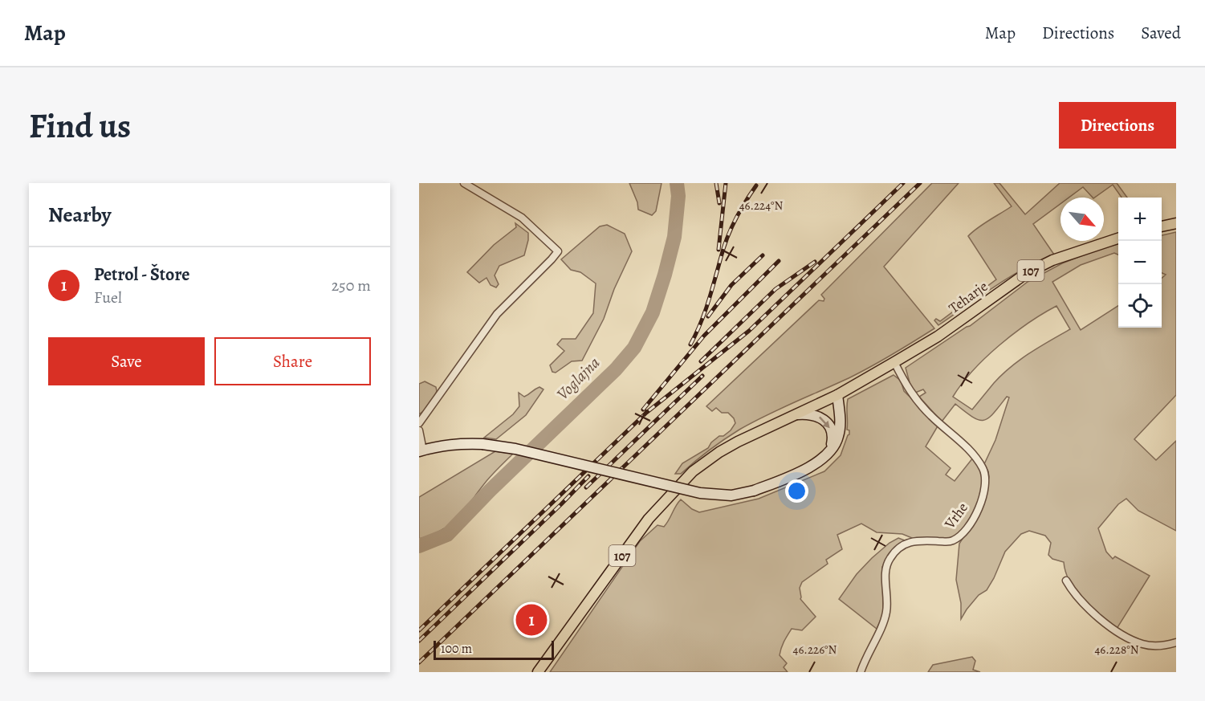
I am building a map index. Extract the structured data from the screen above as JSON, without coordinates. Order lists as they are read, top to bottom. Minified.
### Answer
{"streets":{"main road":["107","Teharje"],"street":["Vrhe"]},"crossings":[["107","Teharje"],["Teharje","Vrhe"]],"water":["Voglajna"],"scale_bar":"100 m","north":"bottom right","page":{"header":"Map","nav":["Map","Directions","Saved"],"buttons":["Directions",["Save","Share"]],"title":"Find us","heading":"Nearby","map_buttons":["+","−"],"list":[{"mark":"1","name":"Petrol - Štore","note":"Fuel","value":"250 m"}],"pins":"1","scale":"100 m"},"coordinates":["46.224°N","46.226°N","46.228°N"]}
